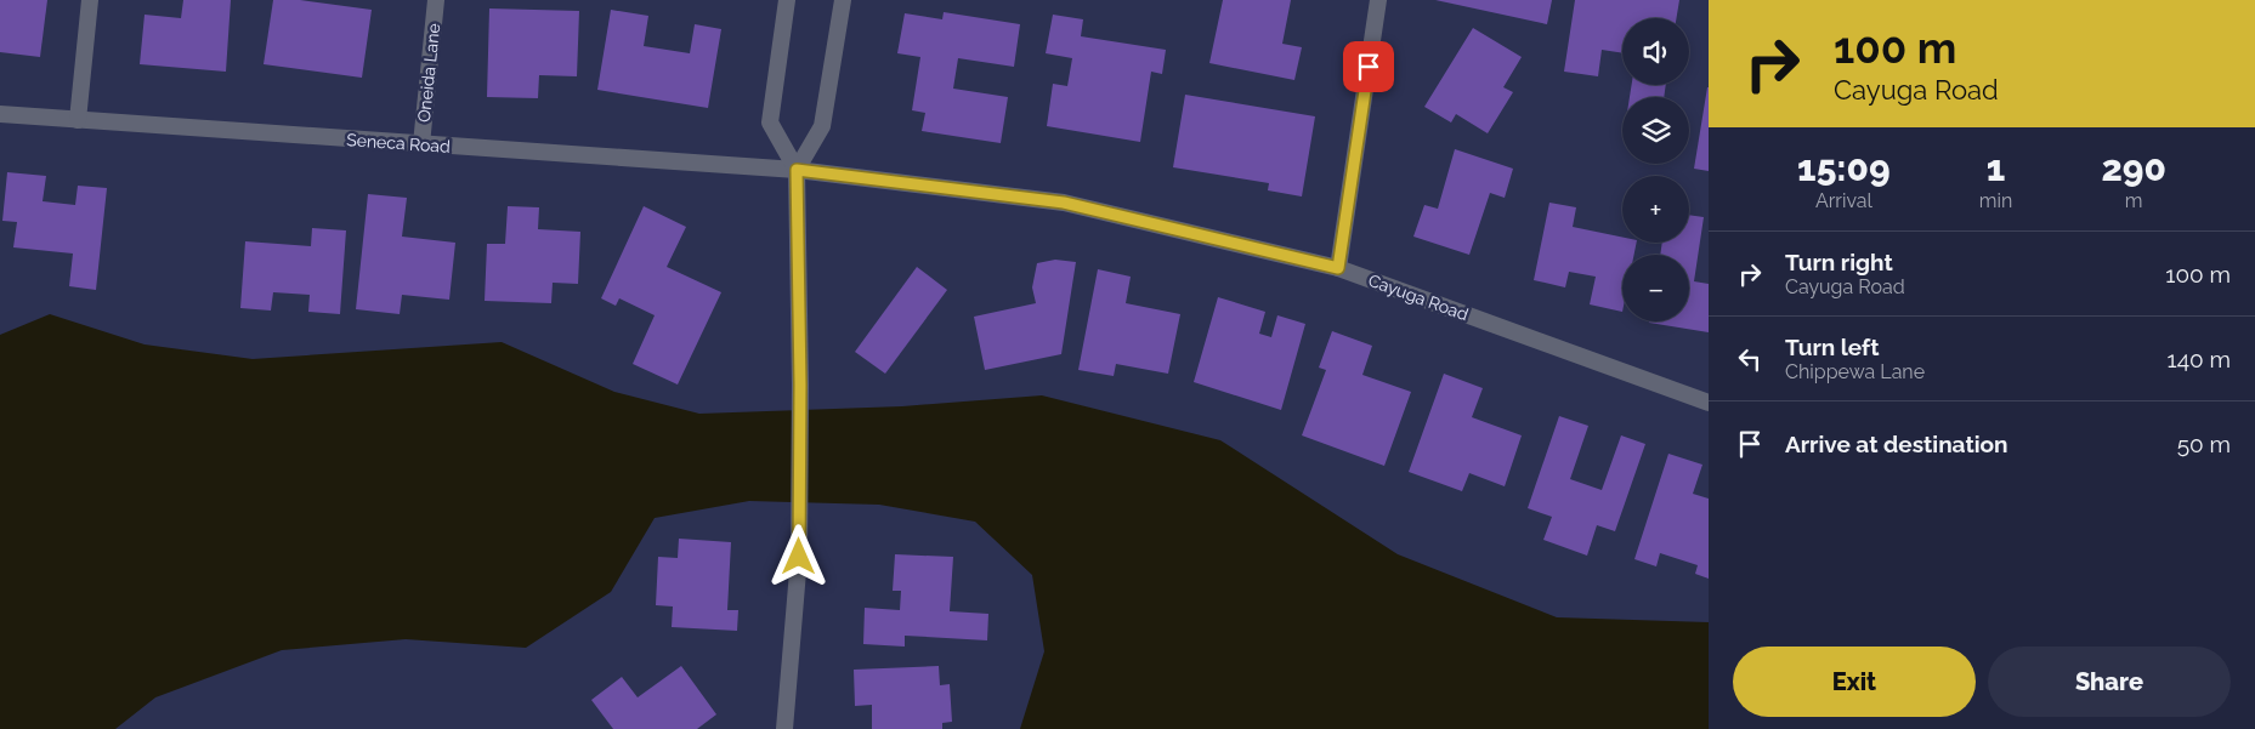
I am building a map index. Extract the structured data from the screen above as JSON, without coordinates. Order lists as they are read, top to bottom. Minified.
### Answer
{"streets":{"street":["Oneida Lane","Seneca Road","Cayuga Road"]},"crossings":[["Oneida Lane","Seneca Road"],["Seneca Road","Cayuga Road"]],"page":{"turn":["100 m","Cayuga Road"],"map_buttons":["+","−"],"eta":["15:09","Arrival","1","min","290","m"],"list":[{"name":"Turn right","note":"Cayuga Road","value":"100 m"},{"name":"Turn left","note":"Chippewa Lane","value":"140 m"},{"name":"Arrive at destination","value":"50 m"}],"buttons":["Exit","Share"]}}
